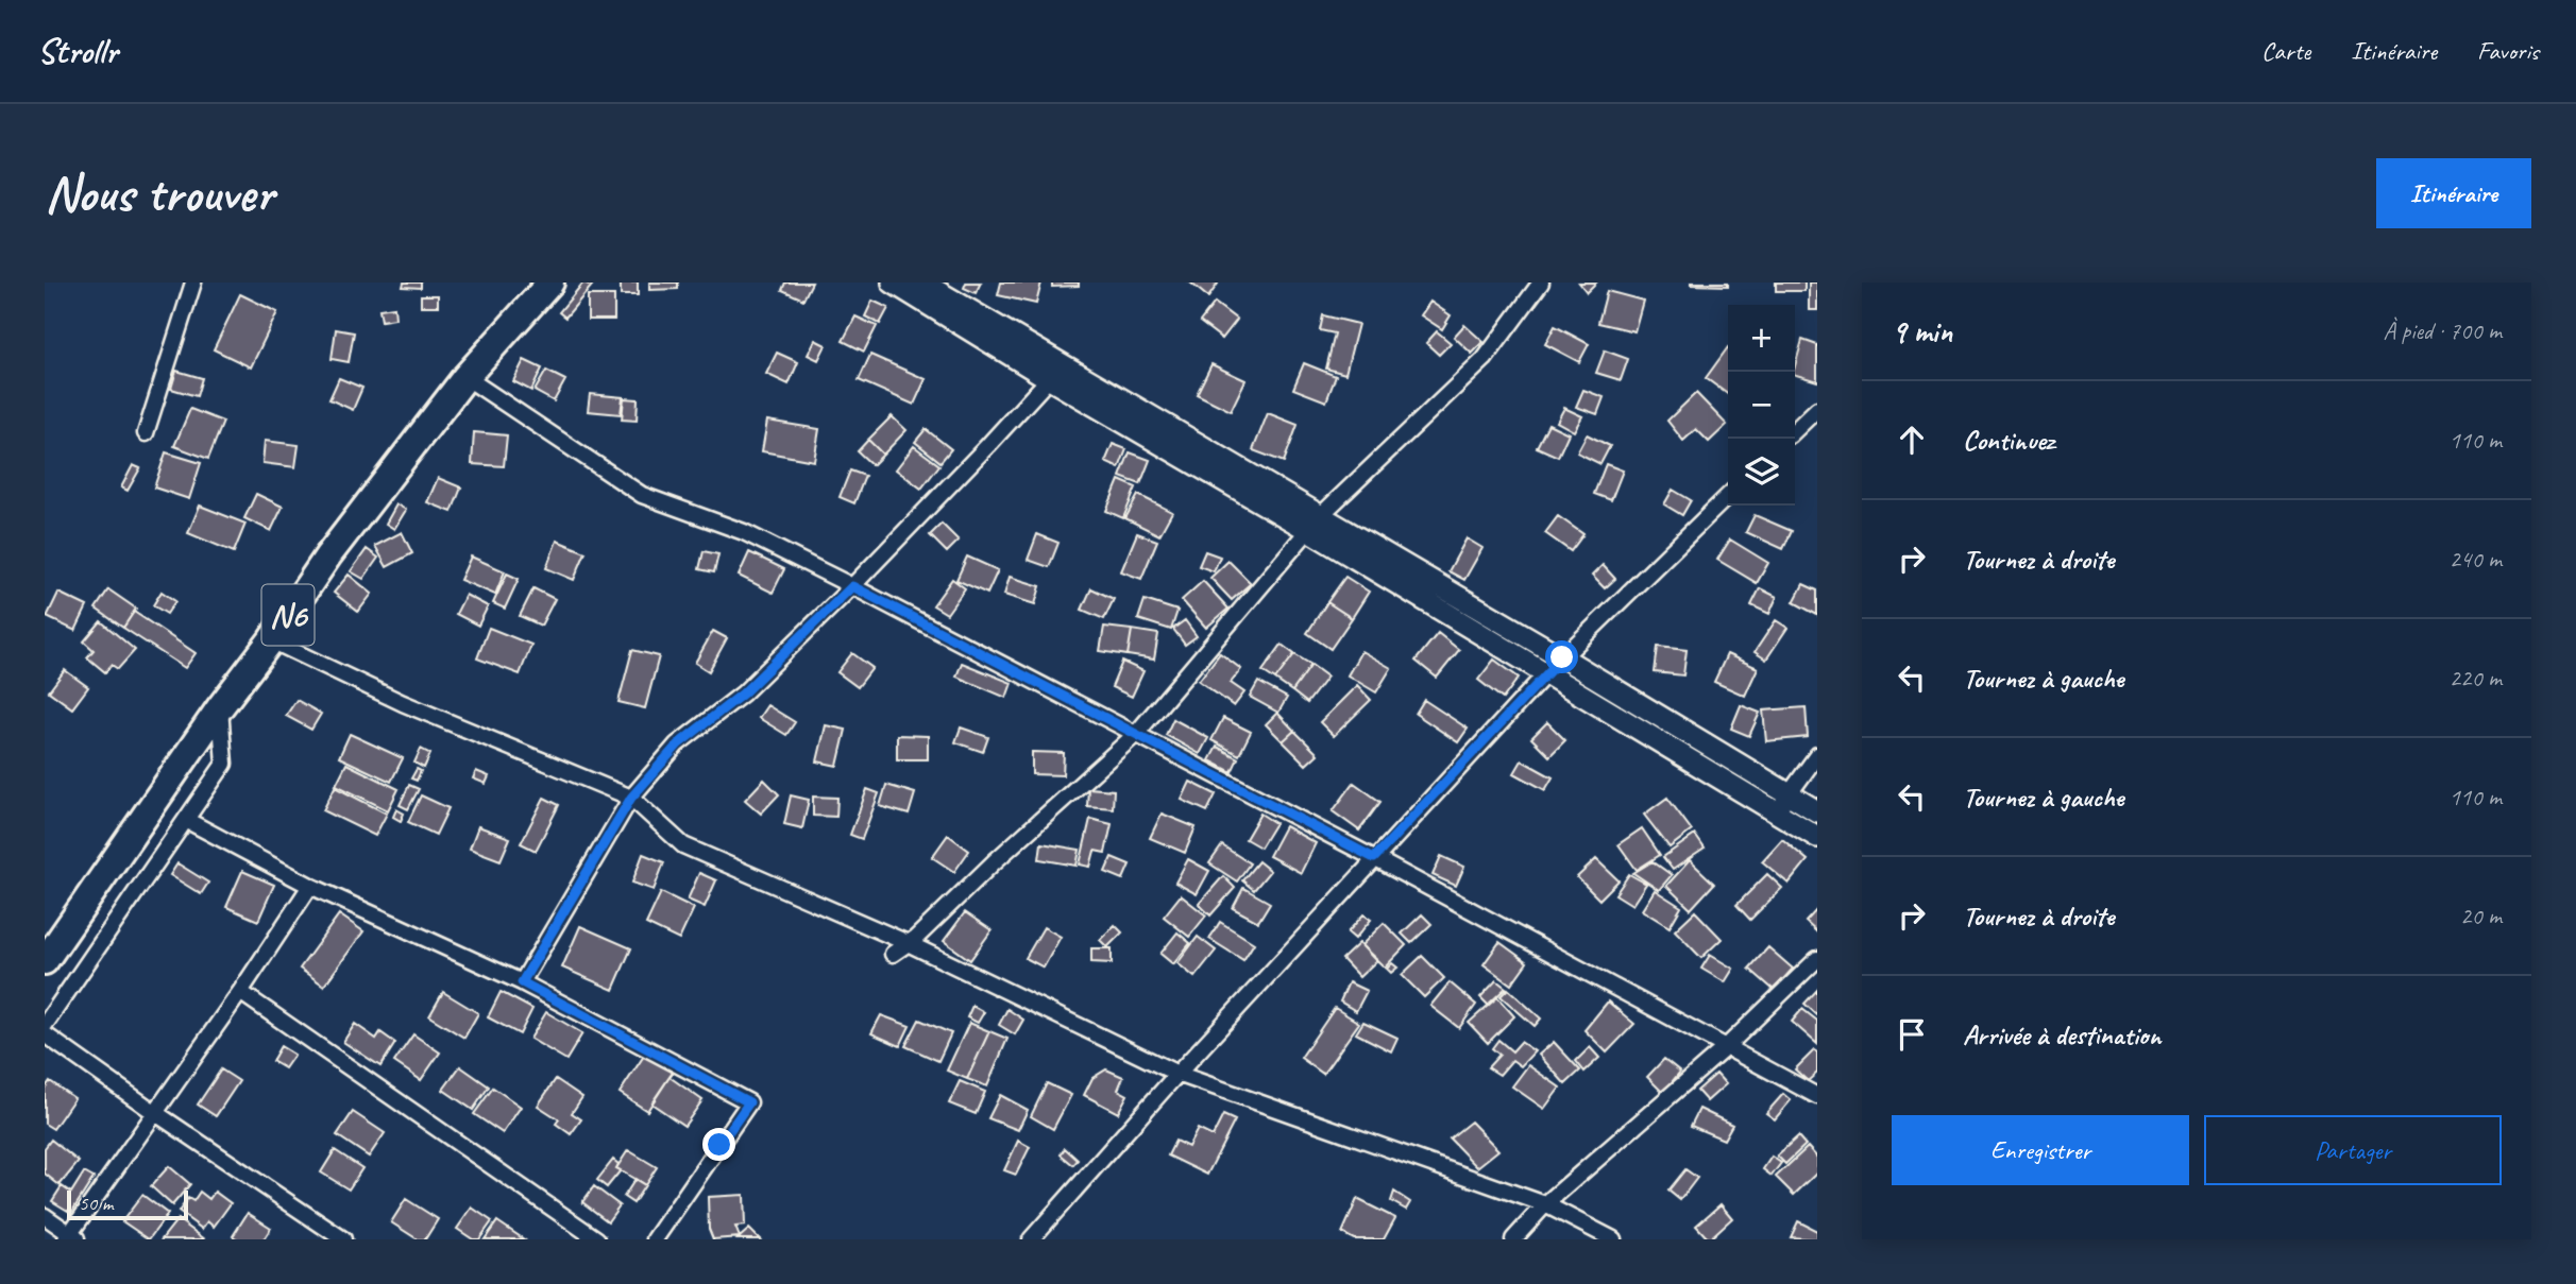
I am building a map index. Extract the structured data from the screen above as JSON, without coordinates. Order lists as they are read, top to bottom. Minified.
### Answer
{"streets":{"highway":["N6"]},"scale_bar":"50 m","page":{"header":"Strollr","nav":["Carte","Itinéraire","Favoris"],"buttons":["Itinéraire",["Enregistrer","Partager"]],"title":"Nous trouver","heading":["9 min","À pied · 700 m"],"map_buttons":["+","−"],"list":[["Continuez","110 m"],["Tournez à droite","240 m"],["Tournez à gauche","220 m"],["Tournez à gauche","110 m"],["Tournez à droite","20 m"],"Arrivée à destination"],"scale":"50 m"}}
